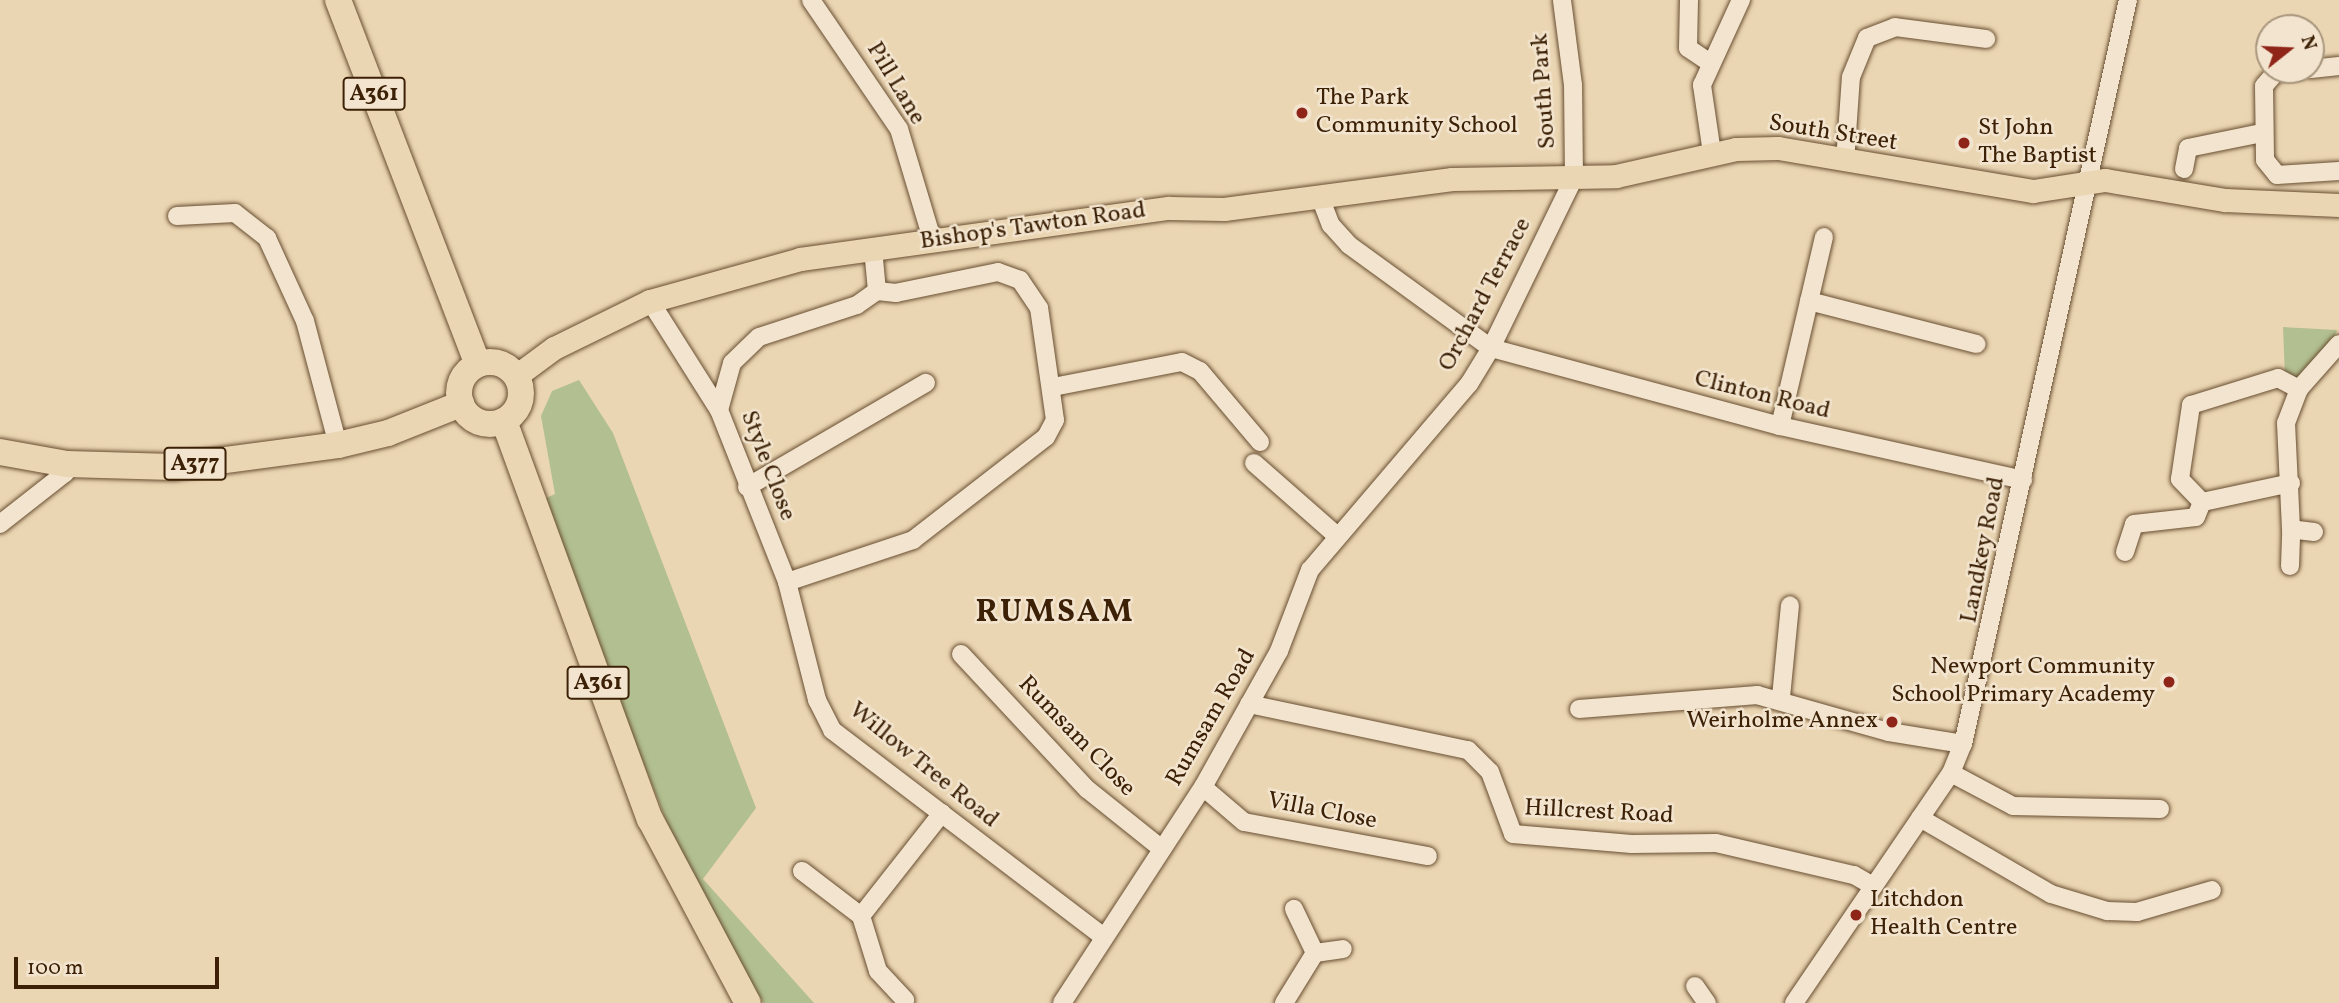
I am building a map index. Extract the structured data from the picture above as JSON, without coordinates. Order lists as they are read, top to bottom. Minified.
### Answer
{"streets":{"highway":["A361","A377"],"main road":["South Street","Bishop's Tawton Road"],"street":["Pill Lane","South Park","Orchard Terrace","Clinton Road","Style Close","Landkey Road","Rumsam Road","Rumsam Close","Willow Tree Road","Villa Close","Hillcrest Road"]},"crossings":[["Pill Lane","Bishop's Tawton Road"],["South Park","South Street"],["South Park","Bishop's Tawton Road"],["South Park","Orchard Terrace"],["A361","Bishop's Tawton Road"],["A361","A377"],["South Street","Bishop's Tawton Road"],["South Street","Orchard Terrace"],["South Street","Landkey Road"],["Bishop's Tawton Road","Orchard Terrace"],["Bishop's Tawton Road","A377"],["Bishop's Tawton Road","Style Close"],["Orchard Terrace","Clinton Road"],["Orchard Terrace","Rumsam Road"],["Clinton Road","Landkey Road"],["Style Close","Willow Tree Road"],["Landkey Road","Hillcrest Road"],["Rumsam Road","Rumsam Close"],["Rumsam Road","Willow Tree Road"],["Rumsam Road","Villa Close"],["Rumsam Road","Hillcrest Road"]],"districts":["RUMSAM"],"places":["The Park Community School","St John The Baptist","Newport Community School Primary Academy","Weirholme Annex","Litchdon Health Centre"],"scale_bar":"100 m","north":"right"}
